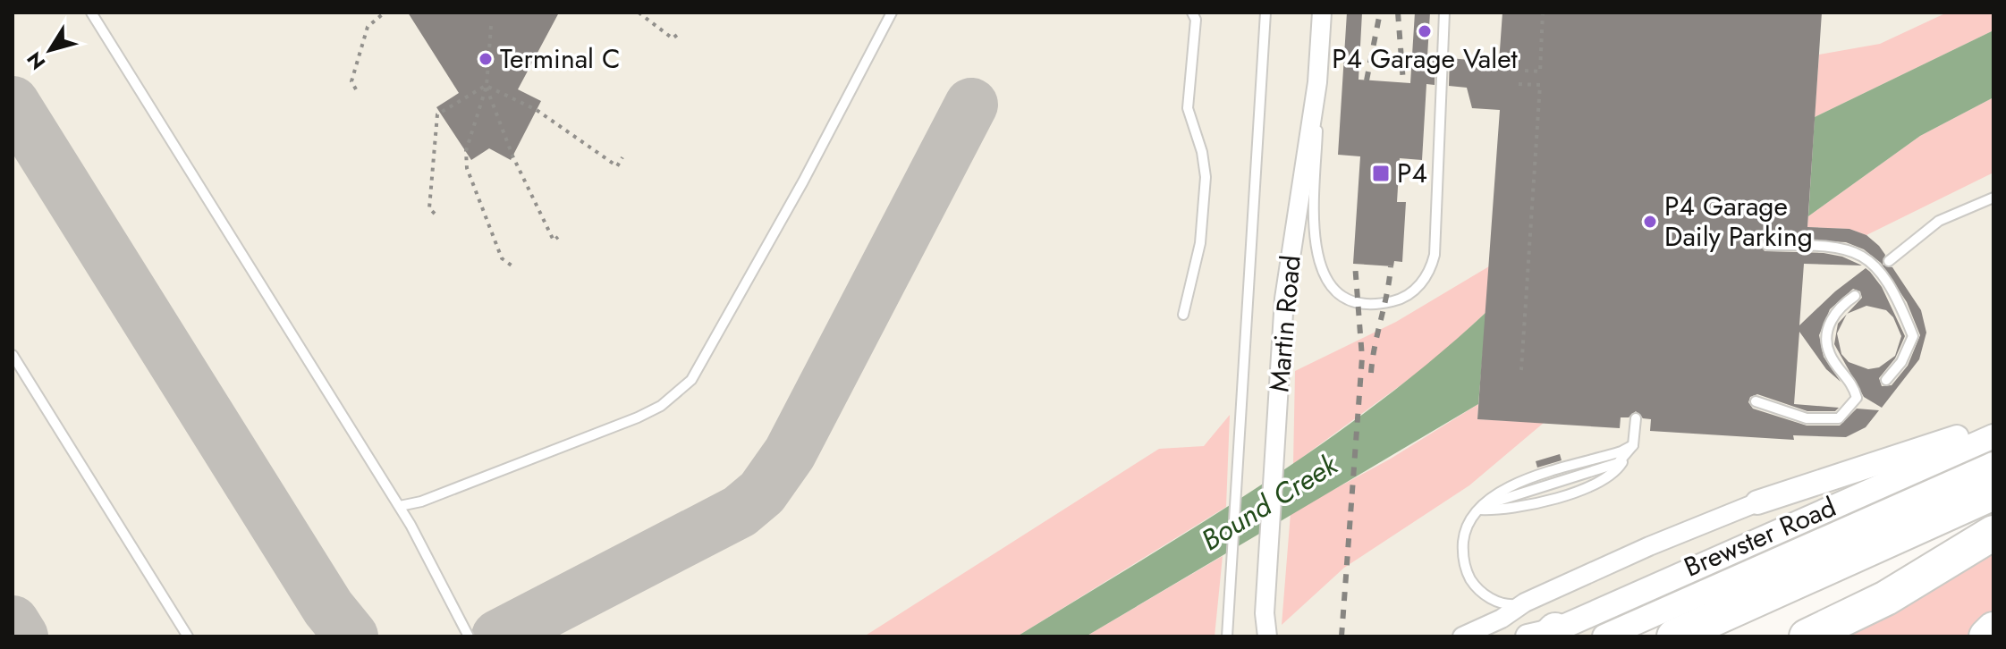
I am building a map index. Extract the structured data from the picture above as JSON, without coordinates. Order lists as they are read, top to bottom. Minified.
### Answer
{"streets":{"street":["Martin Road","Brewster Road"]},"water":["Bound Creek"],"places":{"other":["P4 Garage Valet","Terminal C","P4 Garage Daily Parking"],"transit":["P4"]},"north":"bottom left"}
